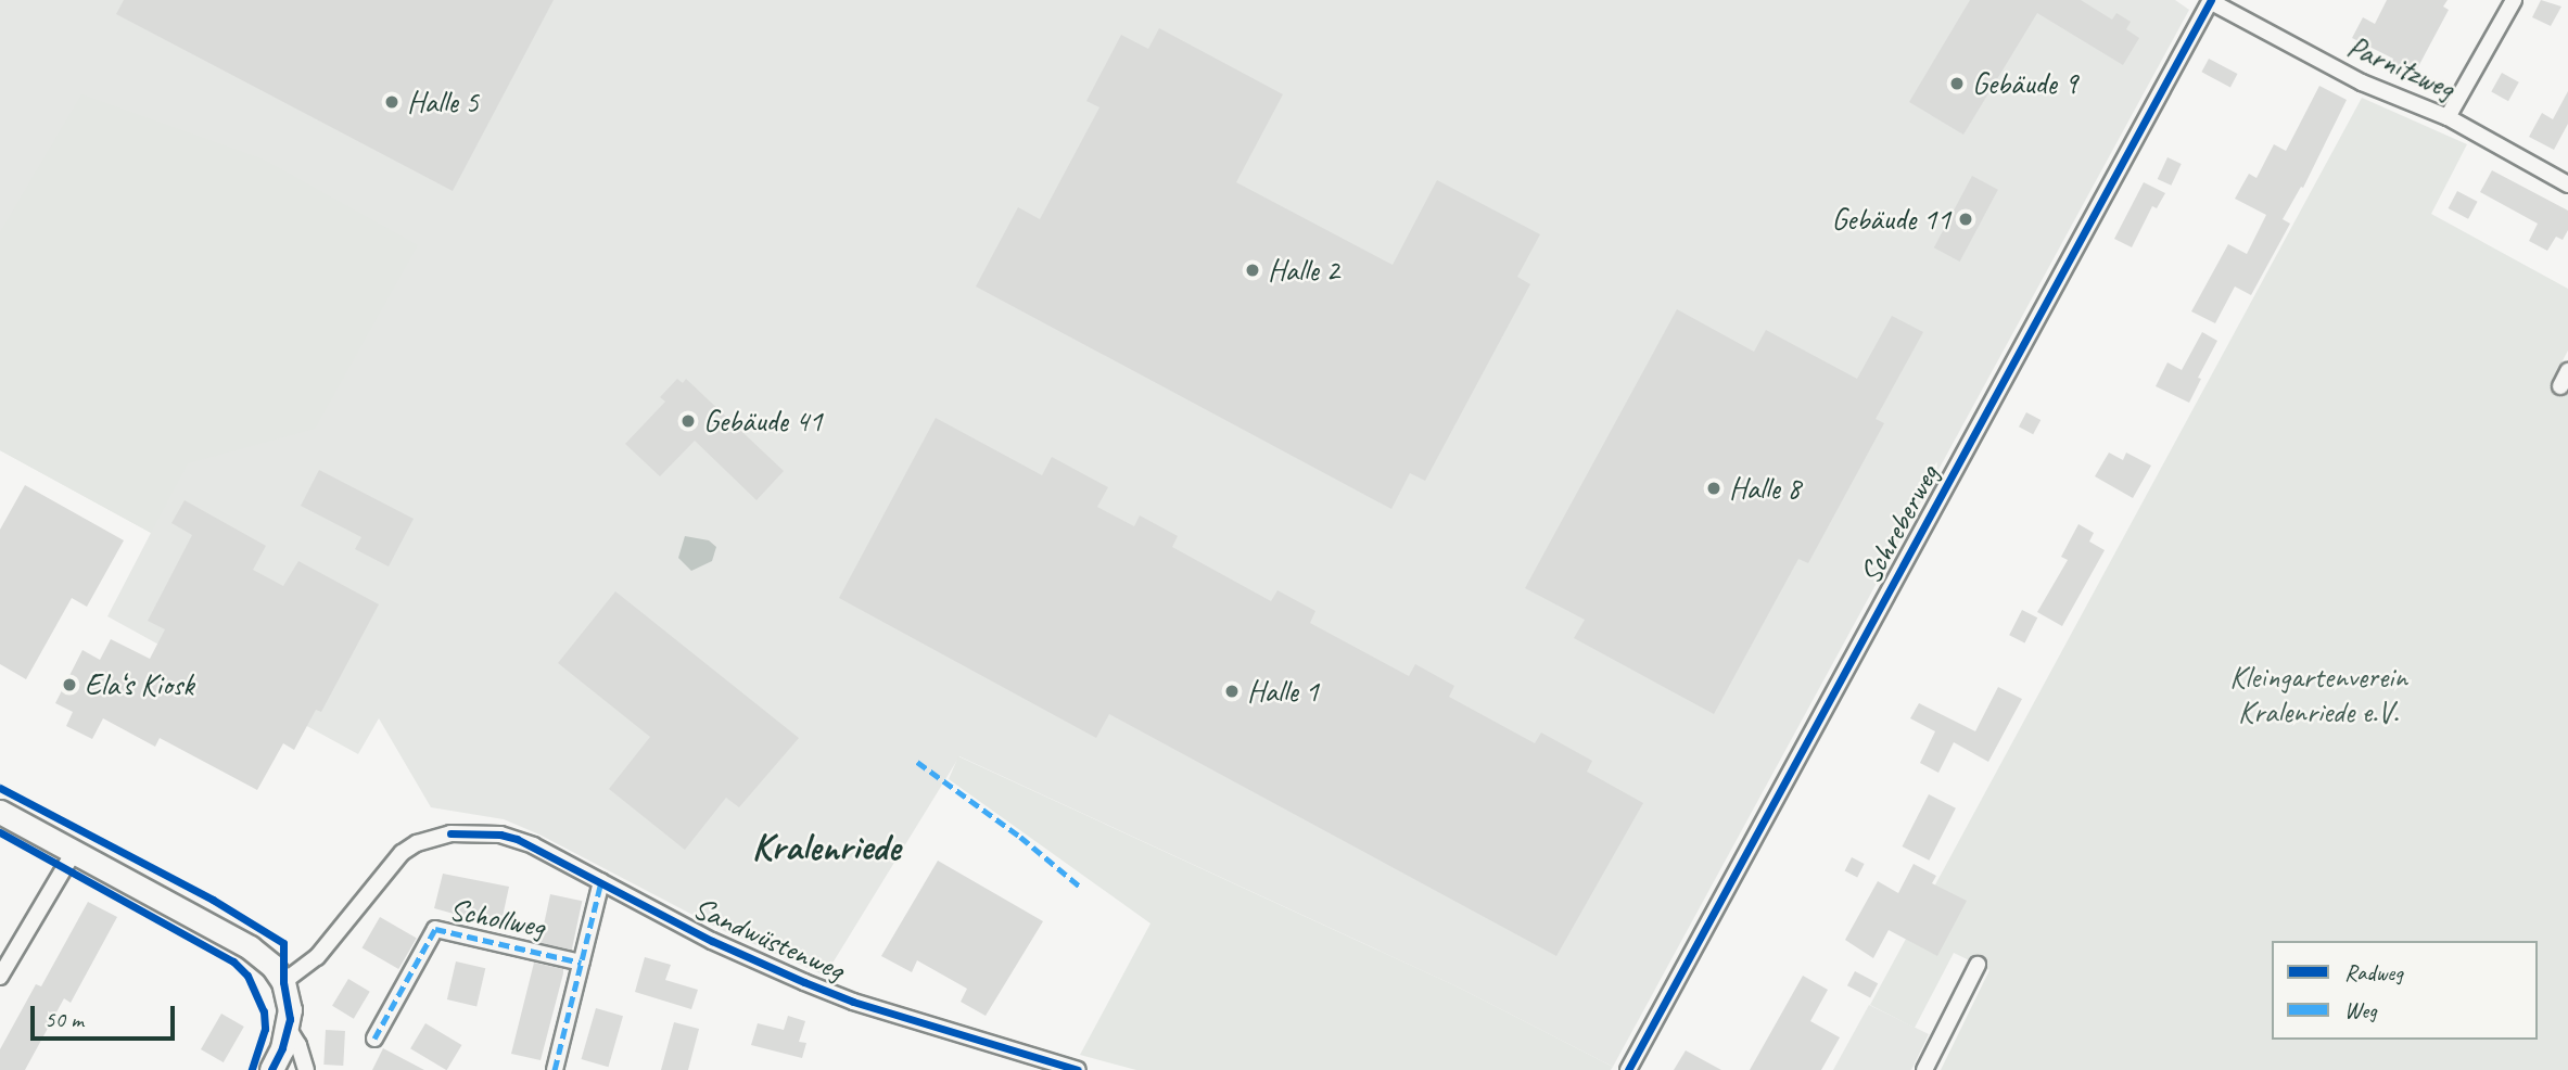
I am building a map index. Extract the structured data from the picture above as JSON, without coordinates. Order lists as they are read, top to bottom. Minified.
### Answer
{"streets":{"street":["Parnitzweg","Schreberweg","Schollweg","Sandwüstenweg"]},"crossings":[["Parnitzweg","Schreberweg"],["Schollweg","Sandwüstenweg"]],"districts":["Kralenriede"],"parks":["Kleingartenverein Kralenriede e.V."],"places":["Gebäude 9","Halle 5","Gebäude 11","Halle 2","Gebäude 41","Halle 8","Ela‘s Kiosk","Halle 1"],"legend":["Radweg","Weg"],"scale_bar":"50 m"}
